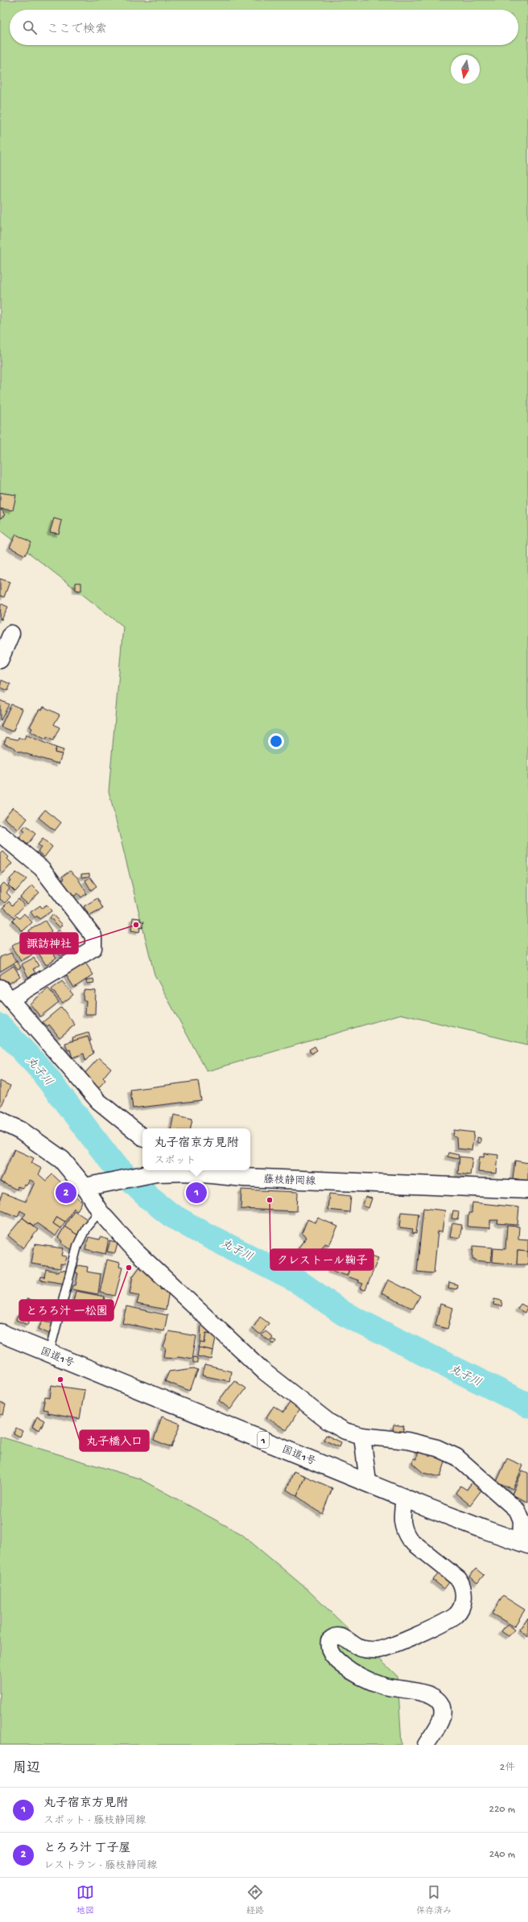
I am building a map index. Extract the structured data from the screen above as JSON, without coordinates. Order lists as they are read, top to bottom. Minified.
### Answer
{"streets":{"main road":["藤枝静岡線","国道1号","1"]},"water":["丸子川"],"places":["諏訪神社","クレストール鞠子","とろろ汁 一松園","丸子橋入口"],"north":"bottom","page":{"search":"ここで検索","popup":["丸子宿京方見附","スポット"],"pins":["1","2"],"heading":["周辺","2件"],"list":[{"mark":"1","name":"丸子宿京方見附","note":"スポット · 藤枝静岡線","value":"220 m"},{"mark":"2","name":"とろろ汁 丁子屋","note":"レストラン · 藤枝静岡線","value":"240 m"}],"nav":["地図","経路","保存済み"]}}
